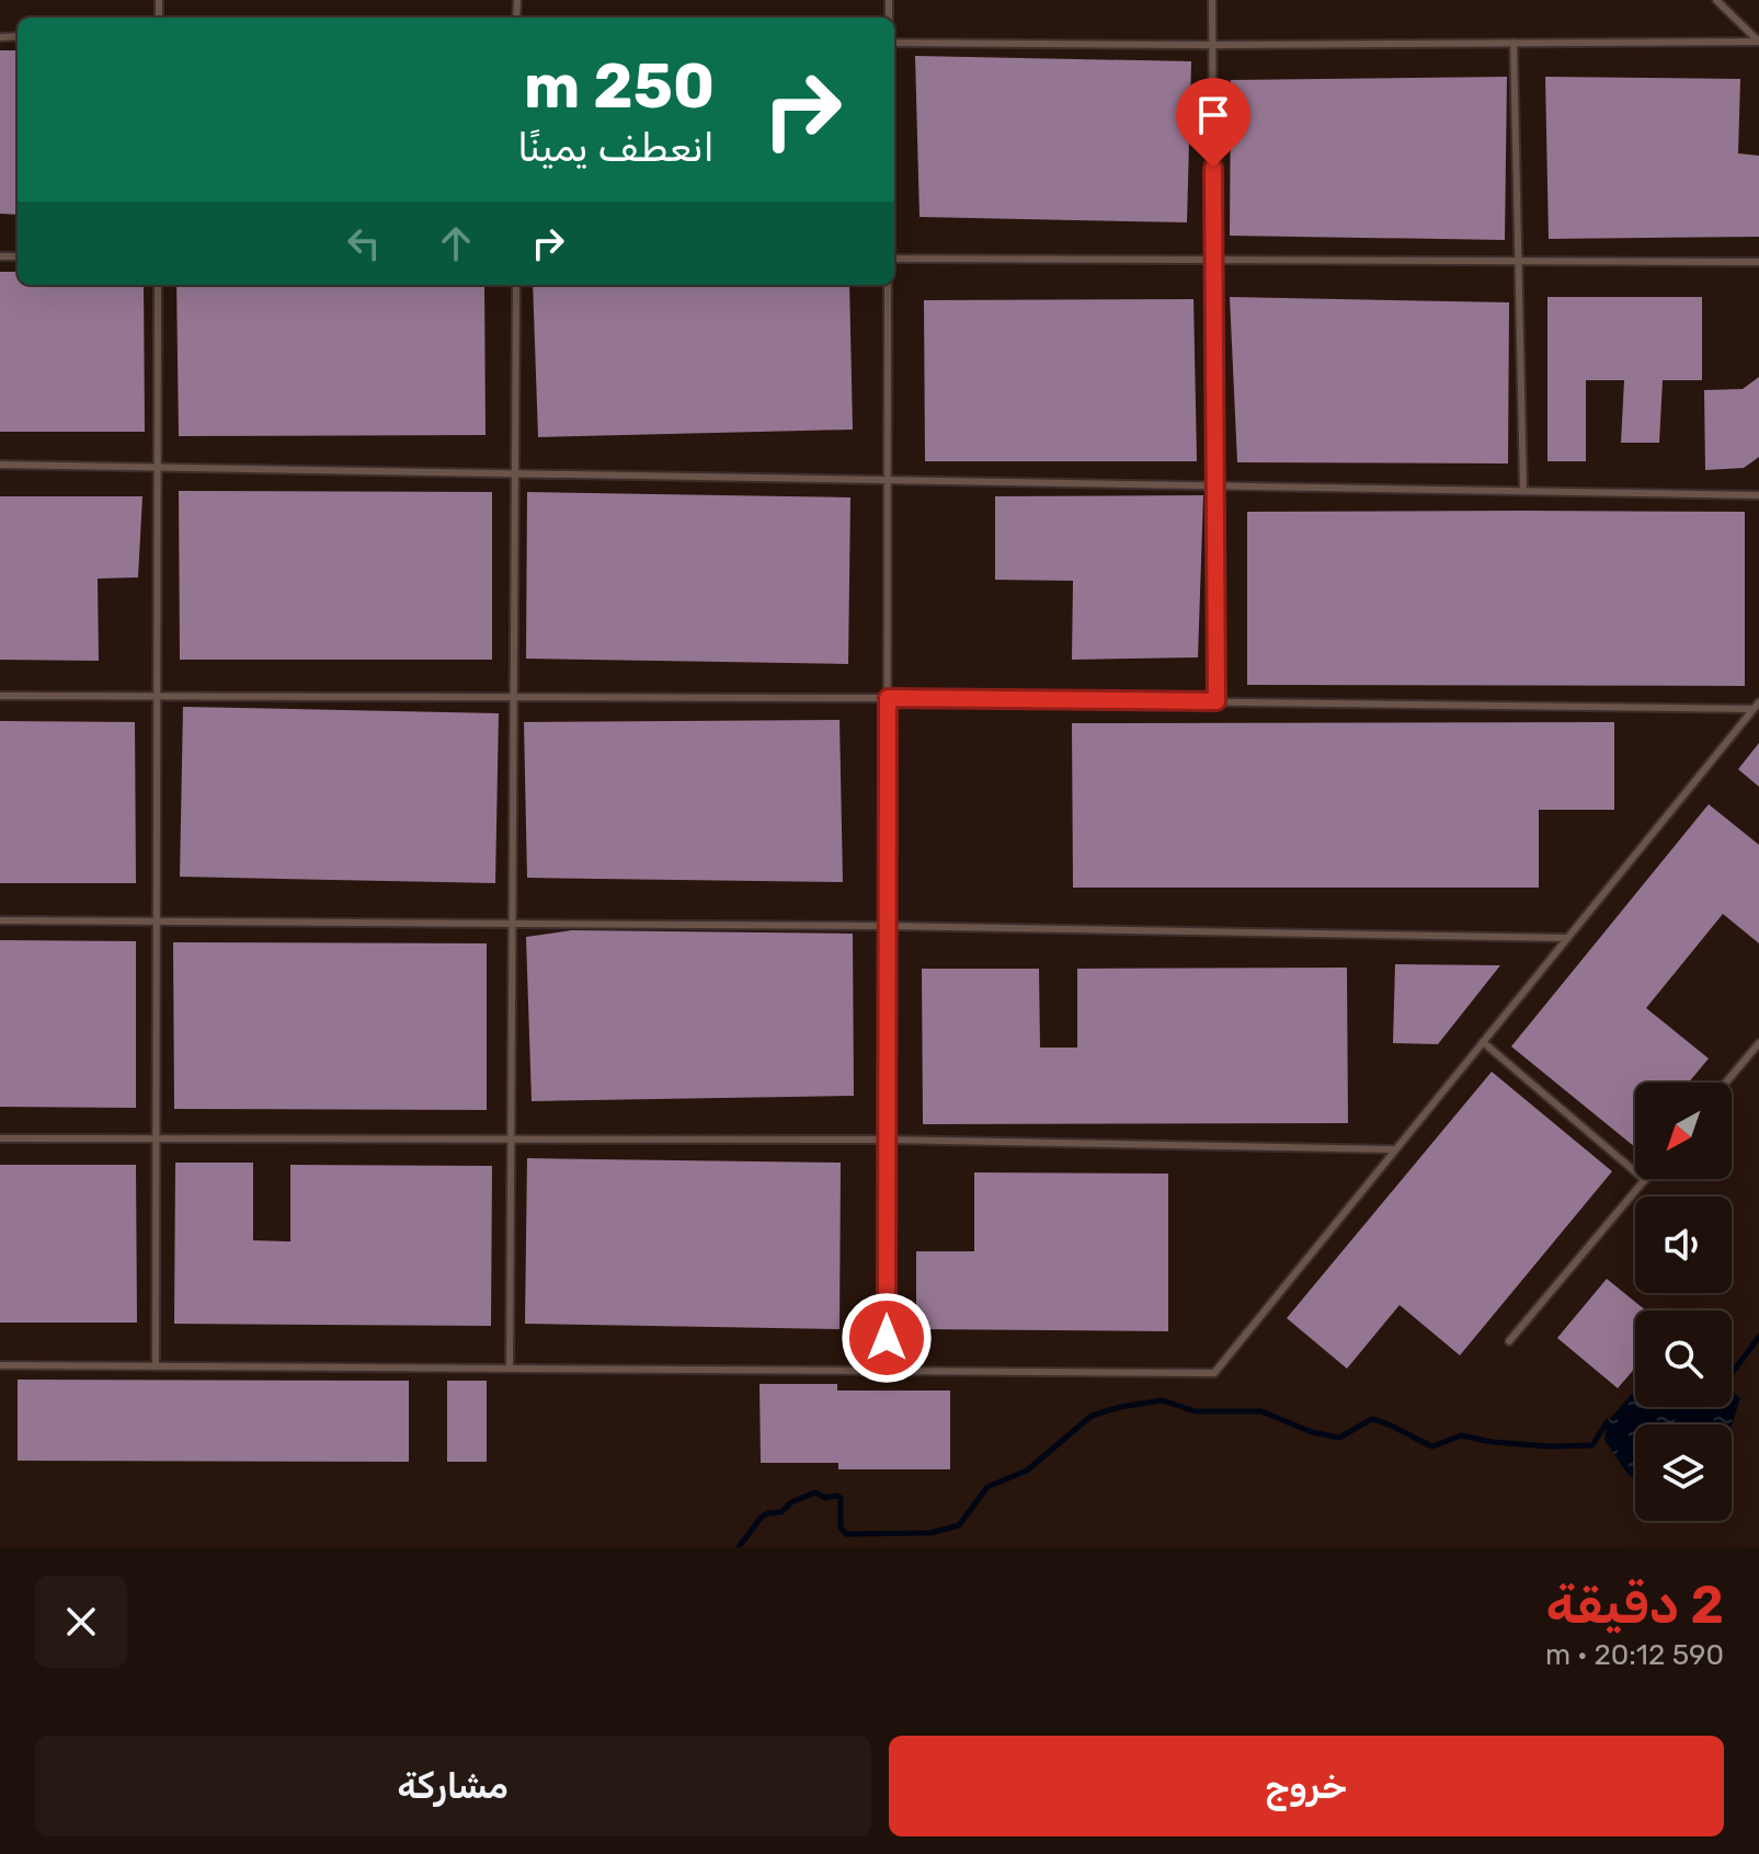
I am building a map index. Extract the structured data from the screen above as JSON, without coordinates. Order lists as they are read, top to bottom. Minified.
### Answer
{"north":"bottom left","page":{"turn":["250 m","انعطف يمينًا"],"heading":["2 دقيقة","590 m · 20:12"],"buttons":["خروج","مشاركة"]}}
